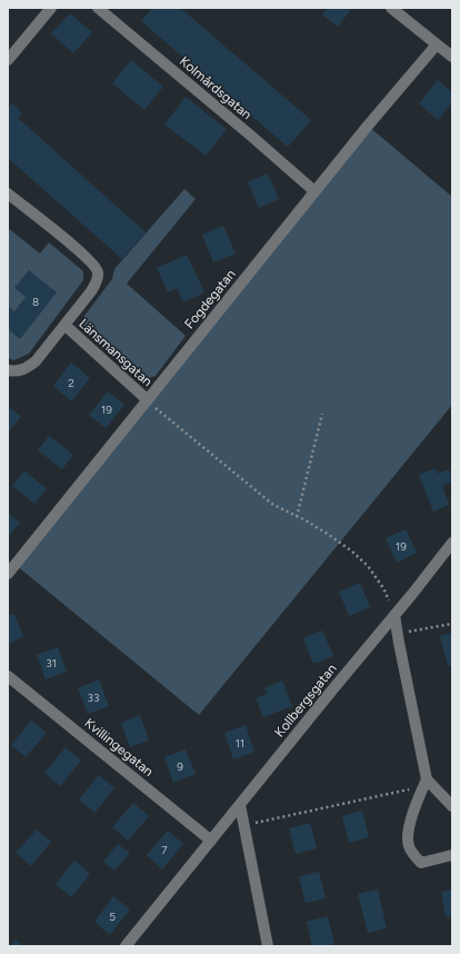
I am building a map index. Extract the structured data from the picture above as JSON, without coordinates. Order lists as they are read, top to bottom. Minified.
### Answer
{"streets":{"street":["Kolmårdsgatan","Fogdegatan","Länsmansgatan","Kollbergsgatan","Kvillingegatan"]},"crossings":[["Kolmårdsgatan","Fogdegatan"],["Fogdegatan","Länsmansgatan"],["Kollbergsgatan","Kvillingegatan"]],"house_numbers":["8","2","19","19","31","33","11","9","7","5"]}
